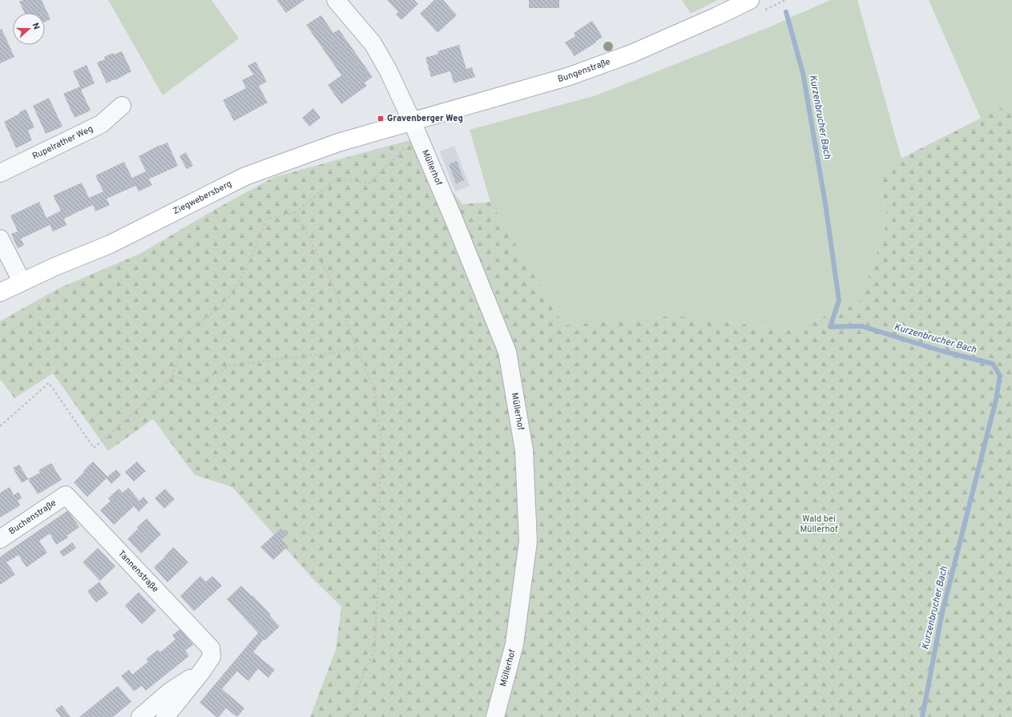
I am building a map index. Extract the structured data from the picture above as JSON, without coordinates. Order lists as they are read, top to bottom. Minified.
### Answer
{"streets":{"main road":["Bungenstraße","Ziegwebersberg"],"street":["Rupelrather Weg","Müllerhof","Buchenstraße","Tannenstraße"]},"crossings":[["Bungenstraße","Müllerhof"],["Bungenstraße","Ziegwebersberg"],["Müllerhof","Ziegwebersberg"],["Buchenstraße","Tannenstraße"]],"water":["Kurzenbrucher Bach"],"parks":["Wald bei Müllerhof"],"places":{"transit":["Gravenberger Weg"]},"north":"right"}
